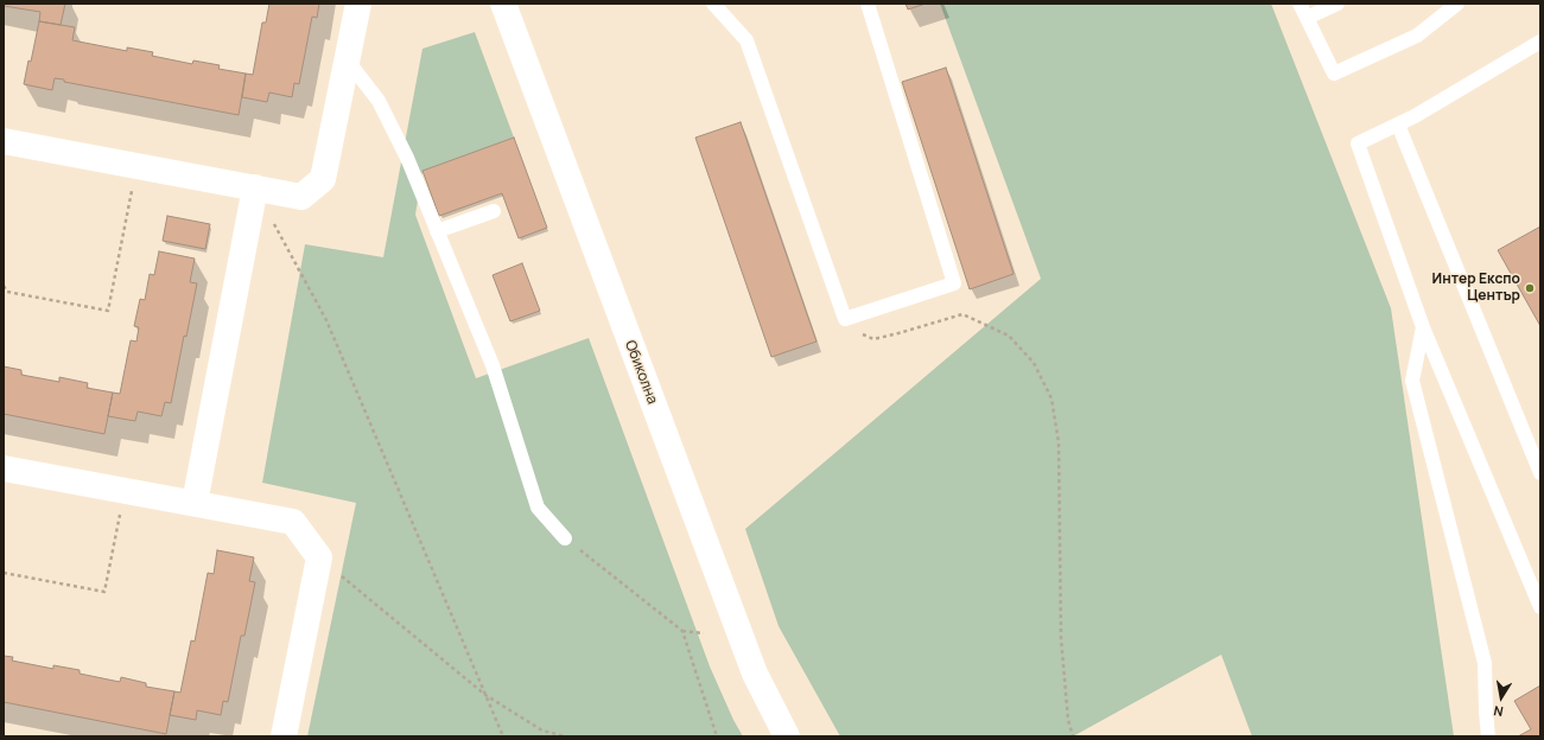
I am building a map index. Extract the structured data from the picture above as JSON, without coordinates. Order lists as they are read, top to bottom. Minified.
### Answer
{"streets":{"street":["Обиколна"]},"places":["Интер Експо Център"],"north":"bottom"}
